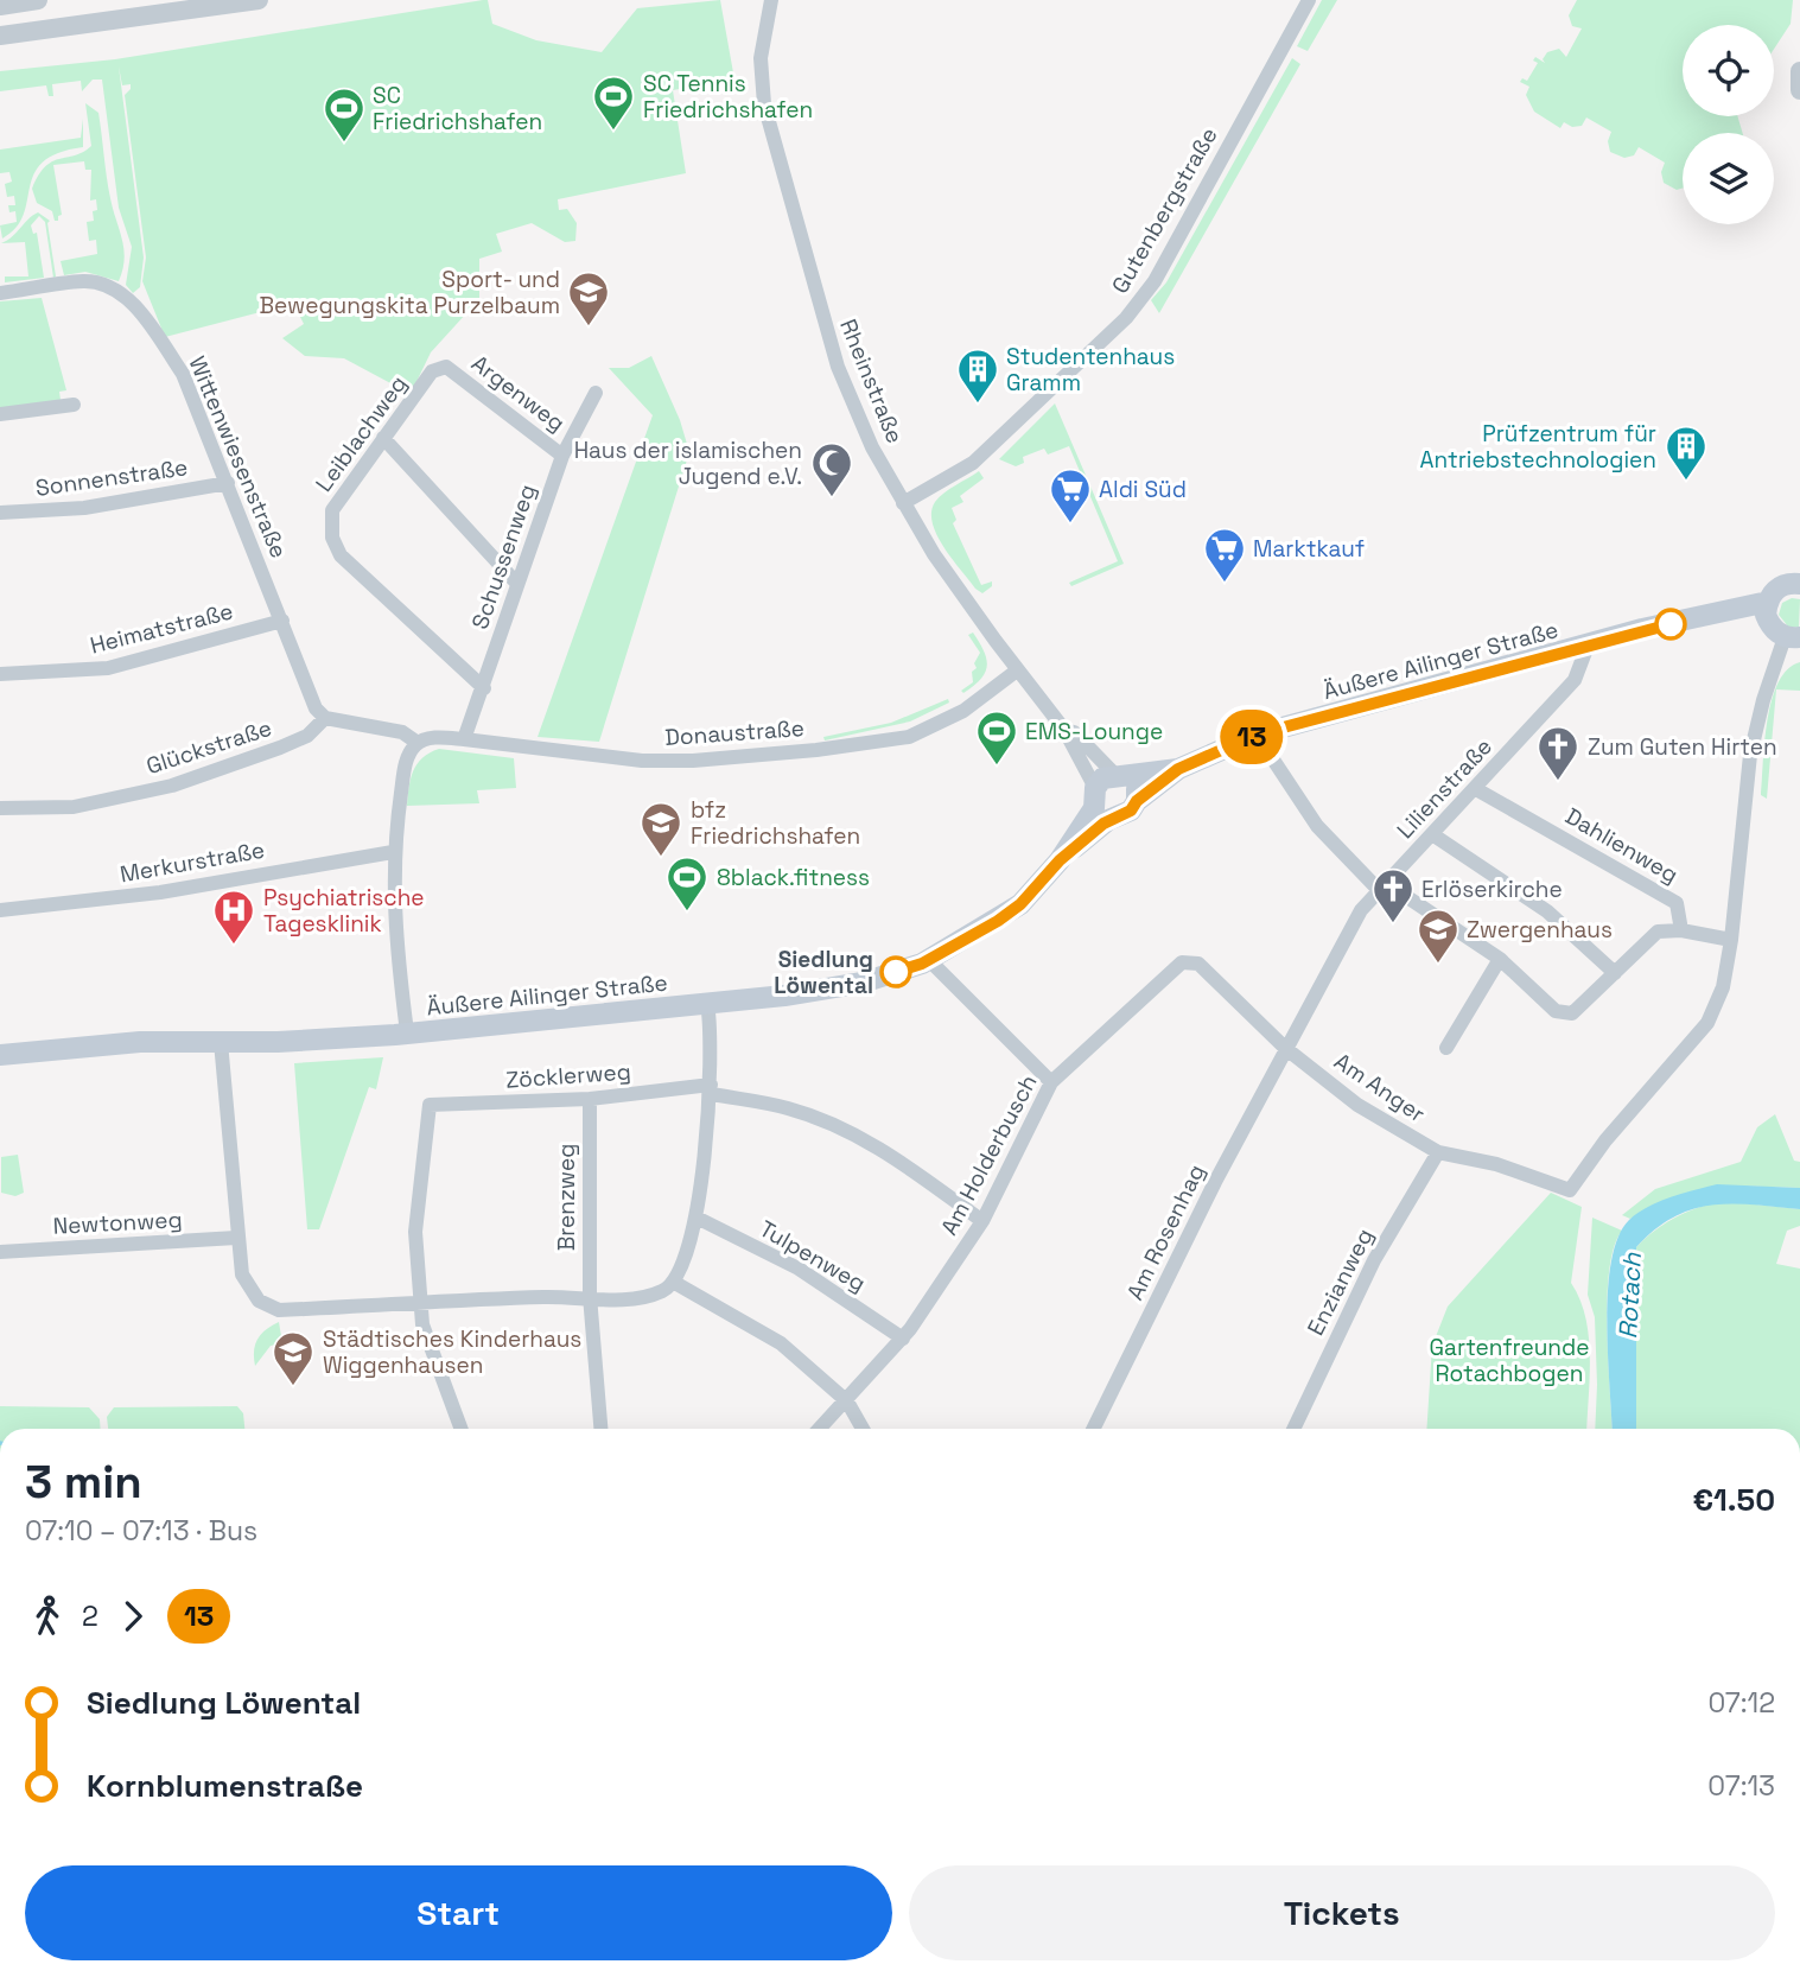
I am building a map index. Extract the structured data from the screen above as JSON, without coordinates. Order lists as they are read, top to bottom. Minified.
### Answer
{"streets":{"main road":["Äußere Ailinger Straße"],"street":["Gutenbergstraße","Rheinstraße","Argenweg","Leiblachweg","Wittenwiesenstraße","Sonnenstraße","Schussenweg","Heimatstraße","Donaustraße","Glückstraße","Lilienstraße","Dahlienweg","Merkurstraße","Zöcklerweg","Am Anger","Am Holderbusch","Brenzweg","Newtonweg","Am Rosenhag","Tulpenweg","Enzianweg"]},"crossings":[["Gutenbergstraße","Rheinstraße"],["Rheinstraße","Äußere Ailinger Straße"],["Rheinstraße","Donaustraße"],["Argenweg","Leiblachweg"],["Argenweg","Schussenweg"],["Leiblachweg","Schussenweg"],["Wittenwiesenstraße","Sonnenstraße"],["Wittenwiesenstraße","Heimatstraße"],["Wittenwiesenstraße","Glückstraße"],["Schussenweg","Donaustraße"],["Äußere Ailinger Straße","Lilienstraße"],["Lilienstraße","Dahlienweg"],["Lilienstraße","Am Anger"],["Lilienstraße","Am Rosenhag"],["Zöcklerweg","Am Holderbusch"],["Zöcklerweg","Brenzweg"],["Am Anger","Am Holderbusch"],["Am Anger","Am Rosenhag"],["Am Anger","Enzianweg"],["Am Holderbusch","Tulpenweg"]],"water":["Rotach"],"parks":["Gartenfreunde Rotachbogen"],"places":{"sports":["SC Tennis Friedrichshafen","SC Friedrichshafen","EMS-Lounge","8black.fitness"],"school or university":["Sport- und Bewegungskita Purzelbaum","bfz Friedrichshafen","Zwergenhaus","Städtisches Kinderhaus Wiggenhausen"],"building":["Studentenhaus Gramm","Prüfzentrum für Antriebstechnologien"],"mosque":["Haus der islamischen Jugend e.V."],"supermarket":["Aldi Süd","Marktkauf"],"church":["Zum Guten Hirten","Erlöserkirche"],"hospital":["Psychiatrische Tagesklinik"],"other":["Siedlung Löwental"]},"lines":["bus line 13"],"page":{"on_map":"13","heading":["3 min","07:10 – 07:13 · Bus","€1.50"],"legs":["2","13"],"list":[{"name":"Siedlung Löwental","value":"07:12"},{"name":"Kornblumenstraße","value":"07:13"}],"buttons":["Start","Tickets"]}}
